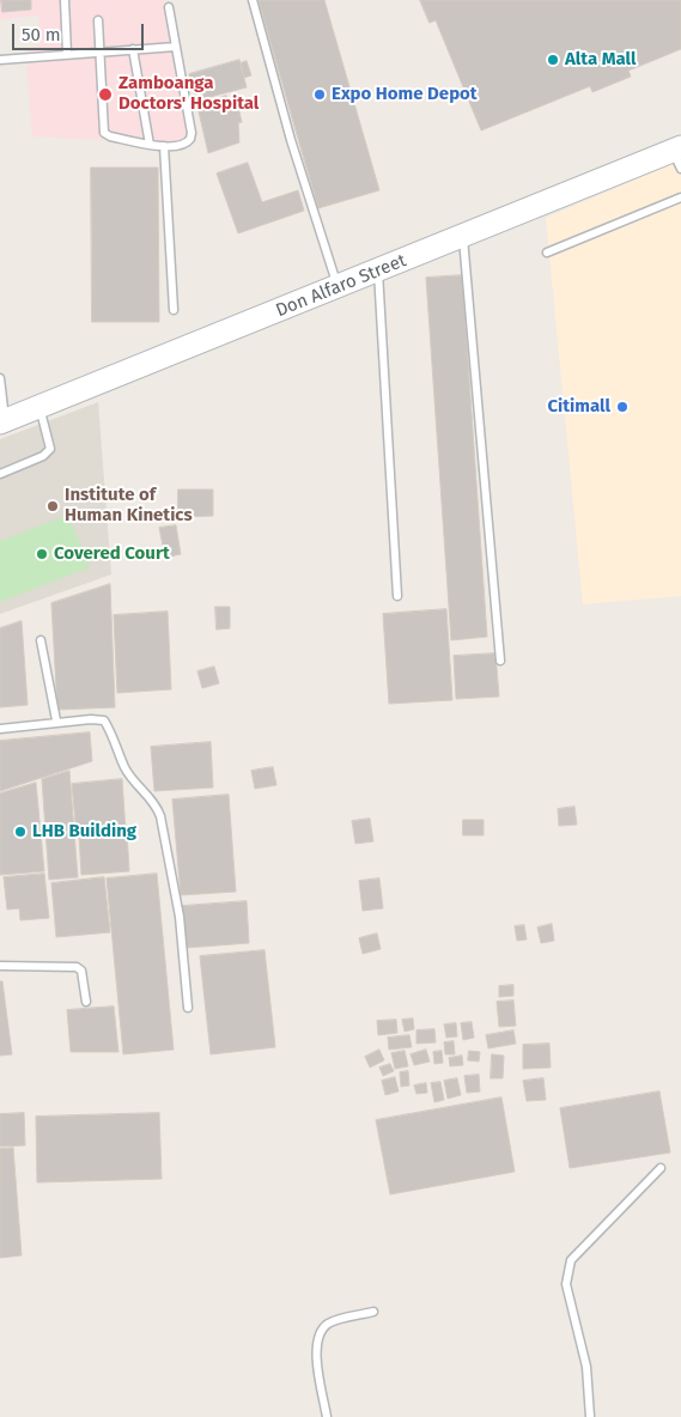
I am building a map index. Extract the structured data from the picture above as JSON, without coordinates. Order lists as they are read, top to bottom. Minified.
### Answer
{"streets":{"main road":["Don Alfaro Street"]},"places":["Alta Mall","Zamboanga Doctors' Hospital","Expo Home Depot","Citimall","Institute of Human Kinetics","Covered Court","LHB Building"],"scale_bar":"50 m"}
